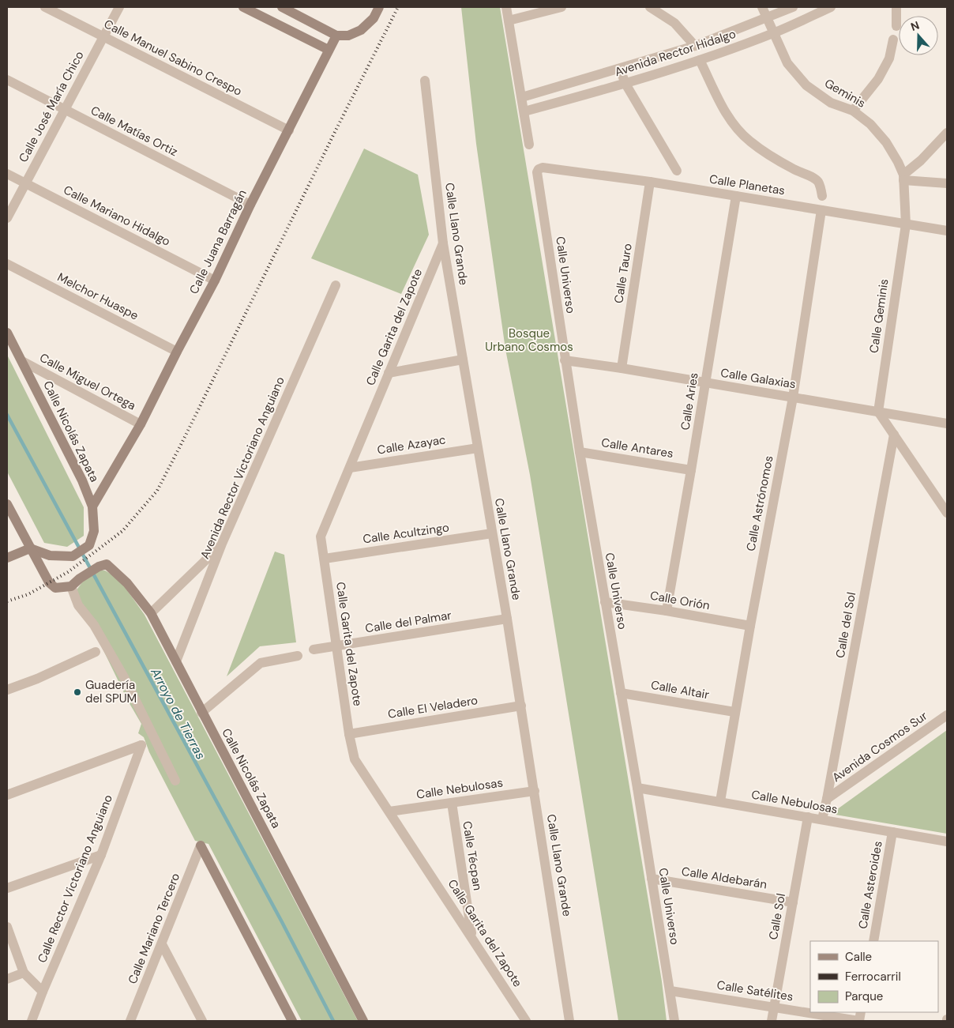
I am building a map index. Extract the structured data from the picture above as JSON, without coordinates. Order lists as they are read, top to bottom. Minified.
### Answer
{"streets":{"street":["Avenida Rector Hidalgo","Calle Manuel Sabino Crespo","Geminis","Calle José María Chico","Calle Matías Ortiz","Calle Planetas","Calle Mariano Hidalgo","Calle Llano Grande","Calle Juana Barragán","Calle Tauro","Calle Universo","Melchor Huaspe","Calle Geminis","Calle Garita del Zapote","Calle Galaxias","Calle Miguel Ortega","Calle Aries","Calle Nicolás Zapata","Calle Azayac","Calle Antares","Avenida Rector Victoriano Anguiano","Calle Astrónomos","Calle Acultzingo","Calle Orión","Calle del Palmar","Calle del Sol","Calle Altair","Calle El Veladero","Avenida Cosmos Sur","Calle Nebulosas","Calle Técpan","Calle Aldebarán","Calle Rector Victoriano Anguiano","Calle Asteroides","Calle Sol","Calle Mariano Tercero","Calle Satélites"]},"crossings":[["Avenida Rector Hidalgo","Geminis"],["Calle Manuel Sabino Crespo","Calle José María Chico"],["Calle Manuel Sabino Crespo","Calle Juana Barragán"],["Geminis","Calle Planetas"],["Geminis","Calle Geminis"],["Calle José María Chico","Calle Matías Ortiz"],["Calle José María Chico","Calle Mariano Hidalgo"],["Calle Matías Ortiz","Calle Juana Barragán"],["Calle Planetas","Calle Tauro"],["Calle Planetas","Calle Universo"],["Calle Planetas","Calle Geminis"],["Calle Planetas","Calle Aries"],["Calle Planetas","Calle Astrónomos"],["Calle Mariano Hidalgo","Calle Juana Barragán"],["Calle Llano Grande","Calle Garita del Zapote"],["Calle Llano Grande","Calle Azayac"],["Calle Llano Grande","Calle Acultzingo"],["Calle Llano Grande","Calle del Palmar"],["Calle Llano Grande","Calle El Veladero"],["Calle Llano Grande","Calle Nebulosas"],["Calle Juana Barragán","Melchor Huaspe"],["Calle Juana Barragán","Calle Miguel Ortega"],["Calle Juana Barragán","Calle Nicolás Zapata"],["Calle Tauro","Calle Galaxias"],["Calle Universo","Calle Galaxias"],["Calle Universo","Calle Antares"],["Calle Universo","Calle Orión"],["Calle Universo","Calle Altair"],["Calle Universo","Calle Nebulosas"],["Calle Universo","Calle Aldebarán"],["Calle Universo","Calle Satélites"],["Calle Geminis","Calle Galaxias"],["Calle Garita del Zapote","Calle Azayac"],["Calle Garita del Zapote","Calle Acultzingo"],["Calle Garita del Zapote","Calle del Palmar"],["Calle Garita del Zapote","Calle El Veladero"],["Calle Garita del Zapote","Calle Nebulosas"],["Calle Garita del Zapote","Calle Técpan"],["Calle Galaxias","Calle Aries"],["Calle Galaxias","Calle Astrónomos"],["Calle Miguel Ortega","Calle Nicolás Zapata"],["Calle Aries","Calle Antares"],["Calle Aries","Calle Orión"],["Calle Nicolás Zapata","Avenida Rector Victoriano Anguiano"],["Calle Astrónomos","Calle Orión"],["Calle Astrónomos","Calle Altair"],["Calle Astrónomos","Calle Nebulosas"],["Calle del Sol","Avenida Cosmos Sur"],["Calle del Sol","Calle Nebulosas"],["Calle Nebulosas","Calle Técpan"],["Calle Nebulosas","Calle Asteroides"],["Calle Nebulosas","Calle Sol"],["Calle Aldebarán","Calle Sol"],["Calle Sol","Calle Satélites"]],"water":["Arroyo de Tierras"],"parks":["Bosque Urbano Cosmos"],"places":["Guadería del SPUM"],"legend":["Calle","Ferrocarril","Parque"],"north":"top"}
